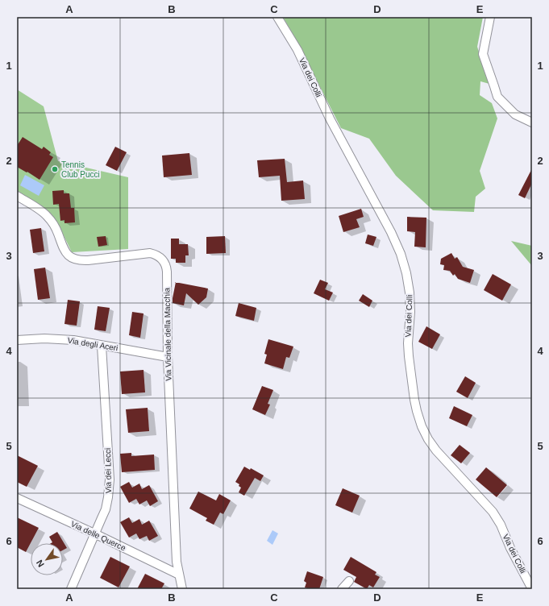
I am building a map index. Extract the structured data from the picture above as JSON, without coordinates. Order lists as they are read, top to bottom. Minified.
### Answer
{"streets":{"street":["Via dei Colli","Via Vicinale della Macchia","Via degli Aceri","Via dei Lecci","Via delle Querce"]},"crossings":[["Via Vicinale della Macchia","Via degli Aceri"],["Via Vicinale della Macchia","Via delle Querce"],["Via degli Aceri","Via dei Lecci"],["Via dei Lecci","Via delle Querce"]],"places":["Tennis Club Pucci"],"north":"bottom left","grid":{"columns":["A","B","C","D","E"],"rows":["1","2","3","4","5","6"]}}
